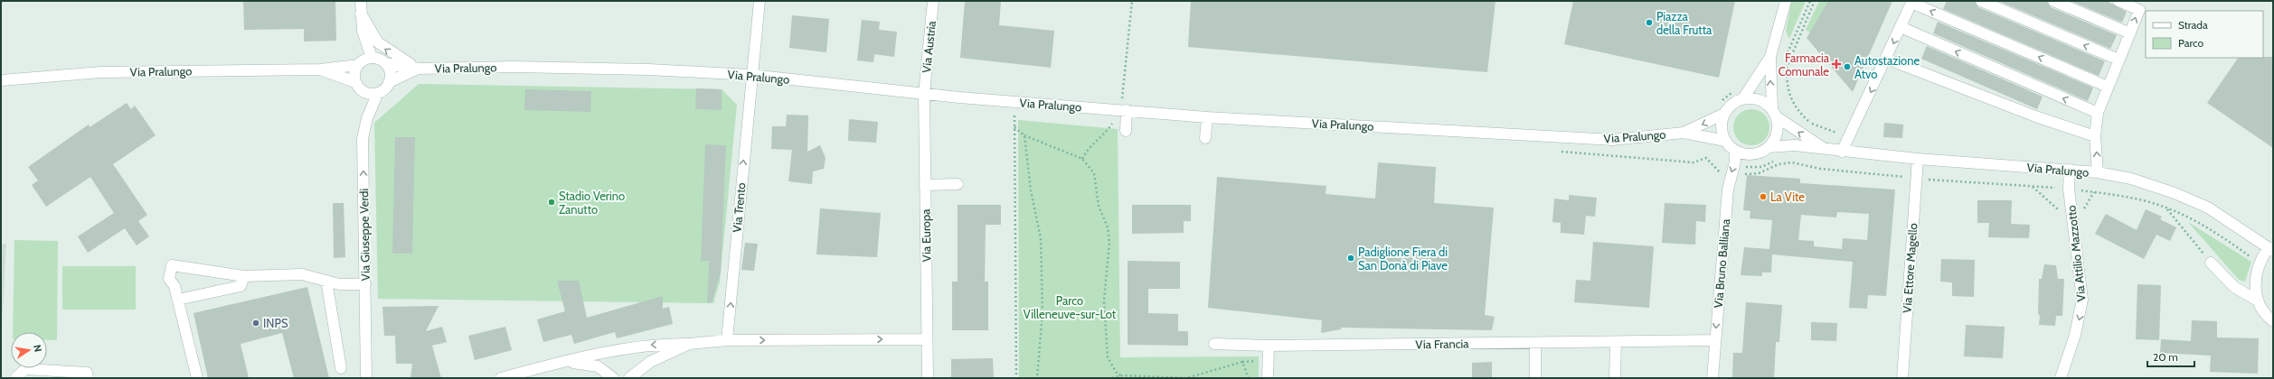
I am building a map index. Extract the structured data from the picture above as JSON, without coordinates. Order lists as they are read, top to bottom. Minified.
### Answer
{"streets":{"street":["Via Austria","Via Pralungo","Via Trento","Via Giuseppe Verdi","Via Europa","Via Attilio Mazzotto","Via Bruno Balliana","Via Ettore Magello","Via Francia"]},"crossings":[["Via Austria","Via Pralungo"],["Via Austria","Via Europa"],["Via Pralungo","Via Trento"],["Via Pralungo","Via Giuseppe Verdi"],["Via Pralungo","Via Europa"],["Via Pralungo","Via Attilio Mazzotto"],["Via Pralungo","Via Bruno Balliana"],["Via Pralungo","Via Ettore Magello"],["Via Bruno Balliana","Via Francia"]],"one_way":["Via Trento","Via Giuseppe Verdi","Via Attilio Mazzotto","Via Bruno Balliana"],"parks":["Parco Villeneuve-sur-Lot"],"places":{"other":["Piazza della Frutta","Autostazione Atvo","La Vite","Stadio Verino Zanutto","Padiglione Fiera di San Donà di Piave","INPS"],"health":["Farmacia Comunale"]},"legend":["Strada","Parco"],"scale_bar":"20 m","north":"right"}
